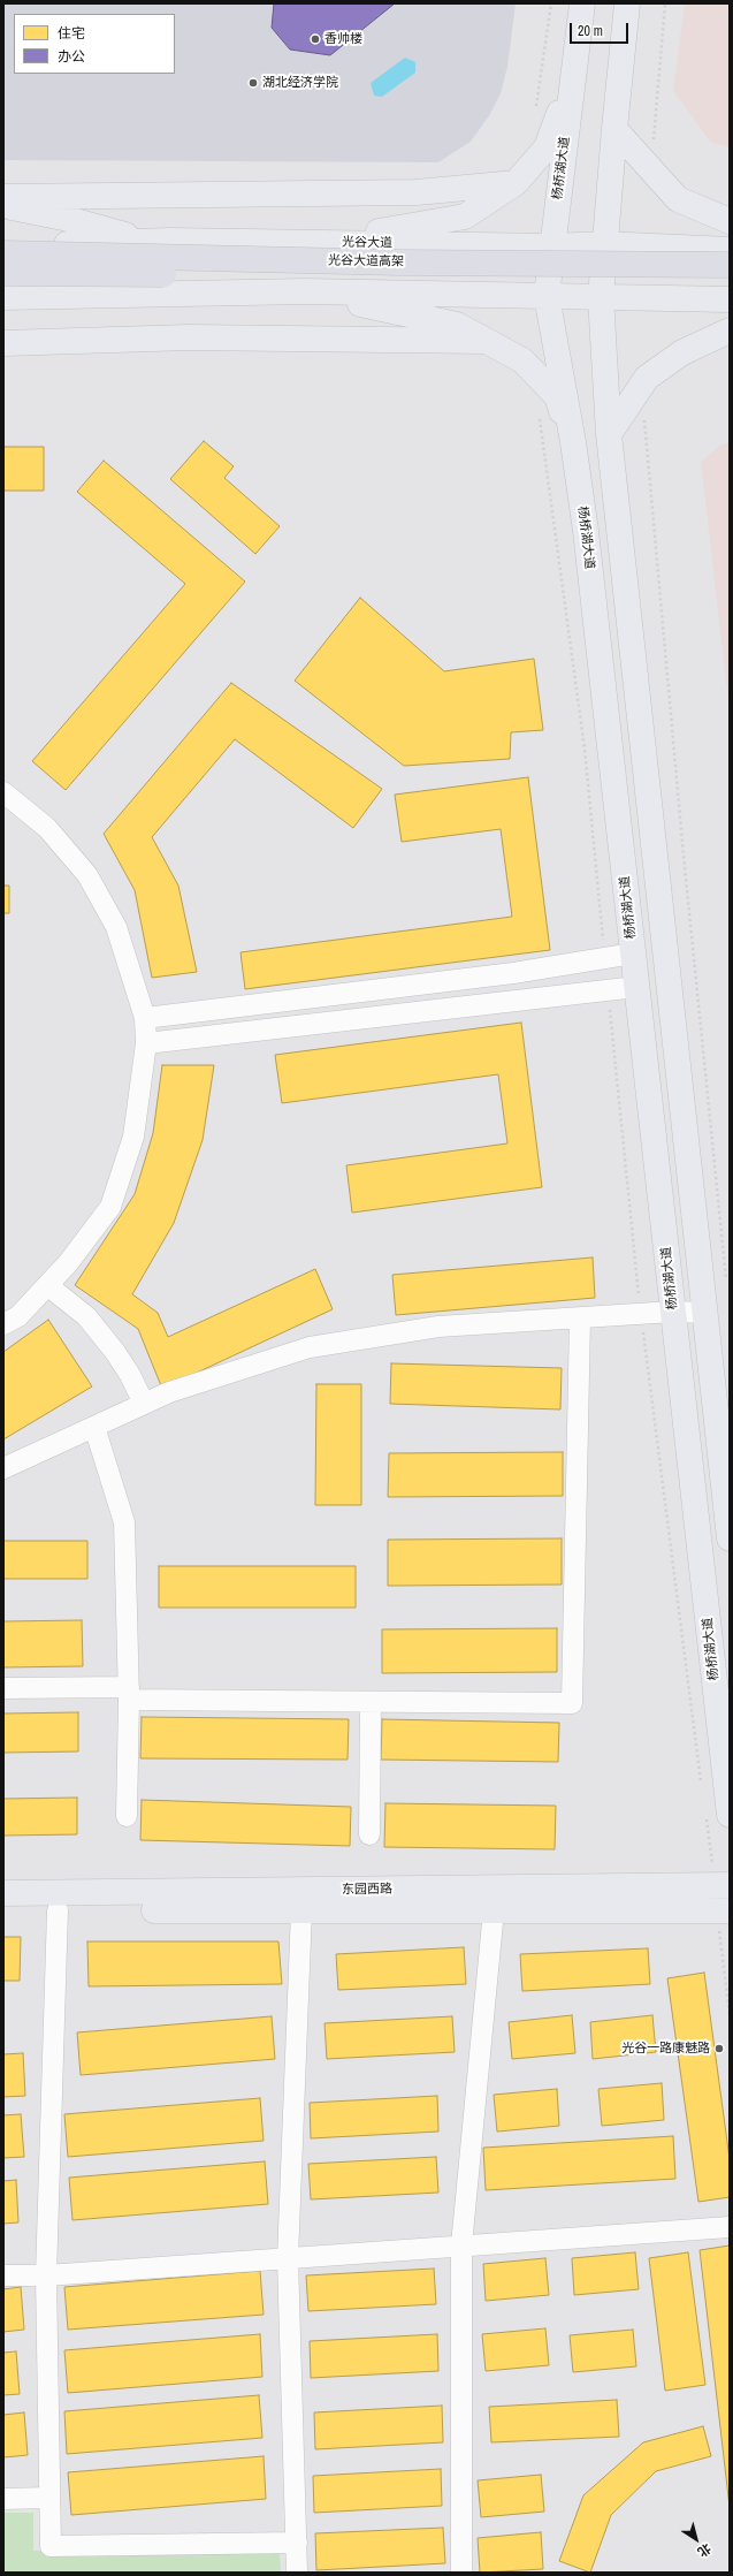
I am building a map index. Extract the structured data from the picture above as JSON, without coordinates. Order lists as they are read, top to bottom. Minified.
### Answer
{"streets":{"highway":["光谷大道高架"],"main road":["杨桥湖大道","光谷大道","东园西路"]},"crossings":[["杨桥湖大道","光谷大道"]],"places":["香帅楼","湖北经济学院","光谷一路康魅路"],"legend":["住宅","办公"],"scale_bar":"20 m","north":"bottom right"}
